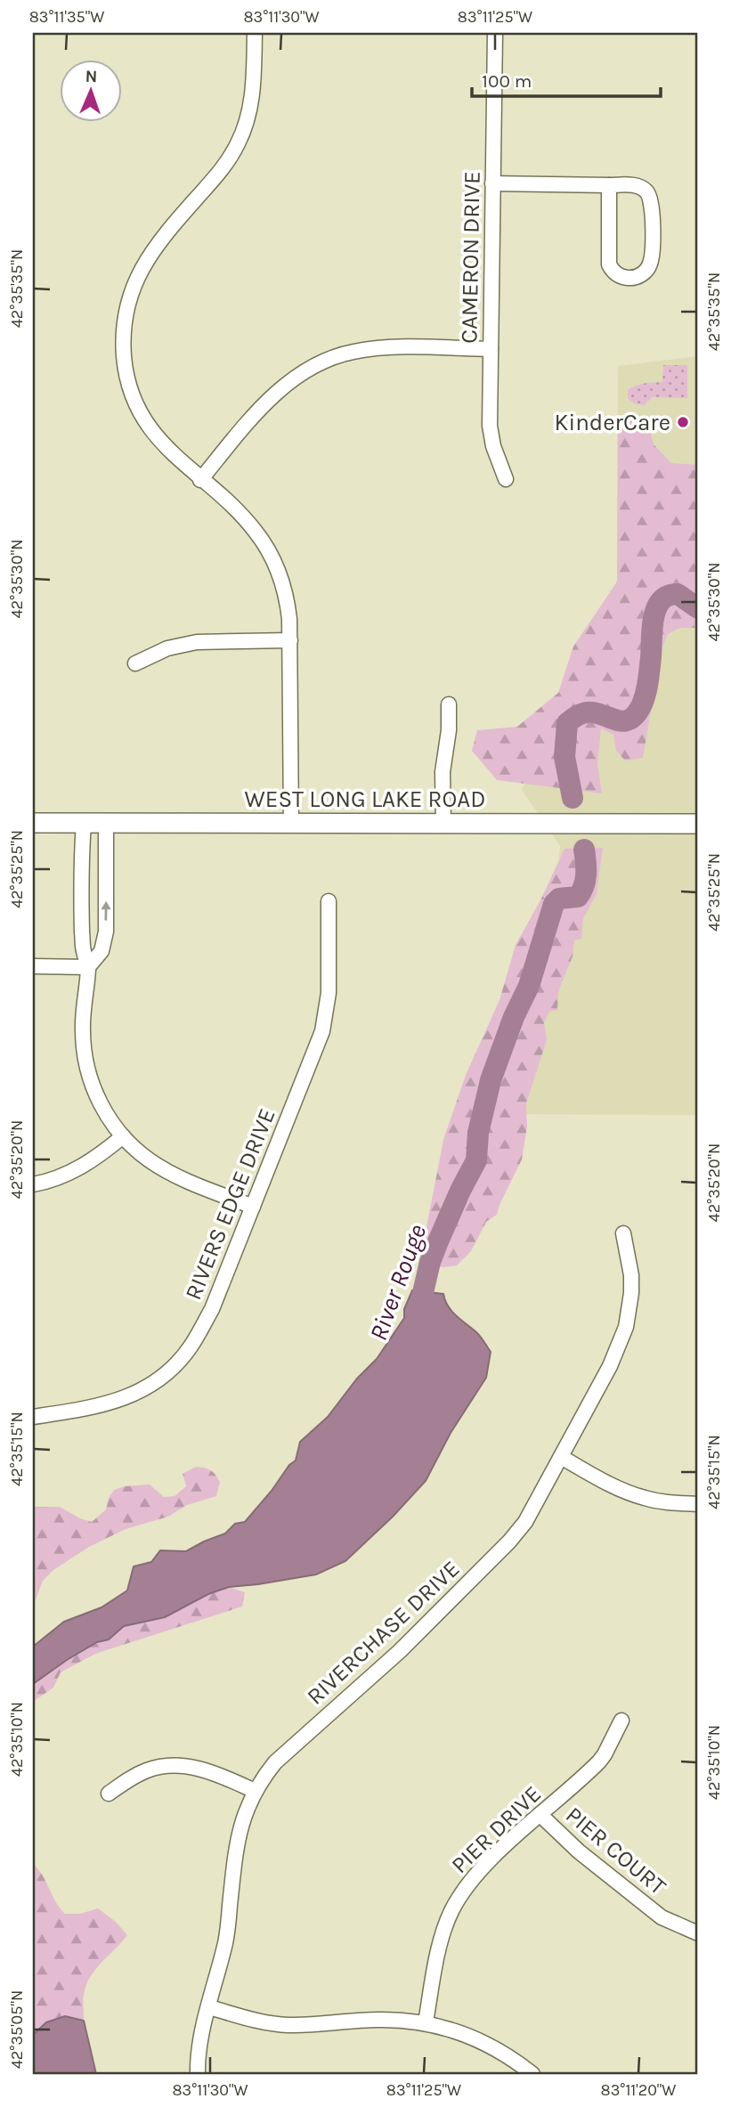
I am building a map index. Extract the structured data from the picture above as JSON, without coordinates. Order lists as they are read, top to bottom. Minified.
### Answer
{"streets":{"main road":["WEST LONG LAKE ROAD"],"street":["CAMERON DRIVE","RIVERS EDGE DRIVE","RIVERCHASE DRIVE","PIER DRIVE","PIER COURT"]},"crossings":[["PIER DRIVE","PIER COURT"]],"water":["River Rouge"],"places":["KinderCare"],"scale_bar":"100 m","north":"top","coordinates":["83°11'35\"W","83°11'30\"W","83°11'25\"W","42°35'35\"N","42°35'30\"N","42°35'25\"N","42°35'20\"N","42°35'15\"N","42°35'10\"N","42°35'05\"N","83°11'20\"W"]}
